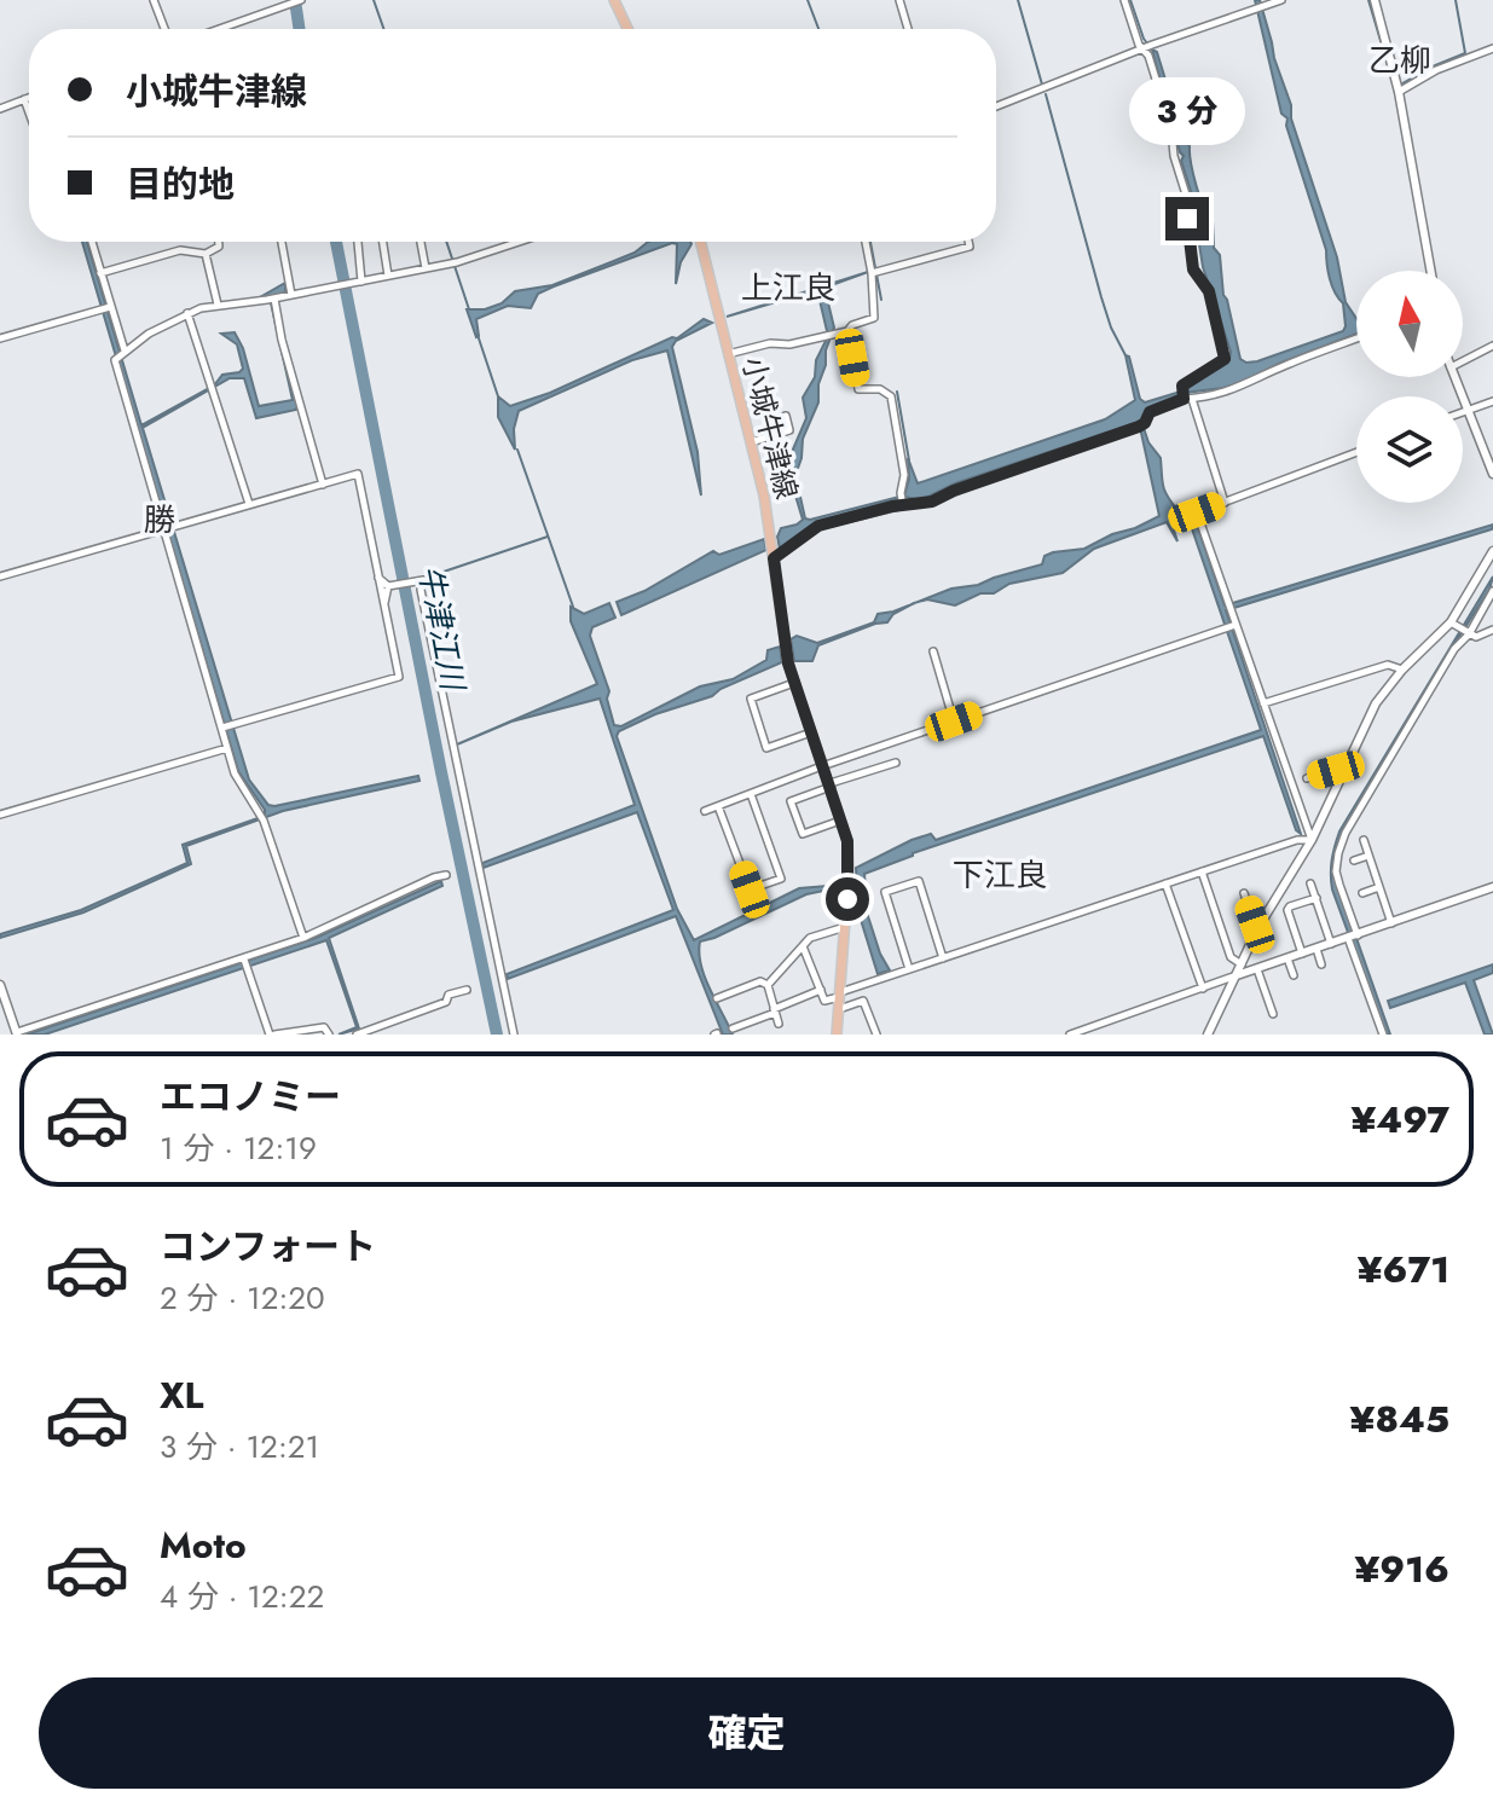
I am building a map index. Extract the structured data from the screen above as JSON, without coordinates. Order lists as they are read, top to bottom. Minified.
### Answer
{"streets":{"main road":["小城牛津線"]},"districts":["乙柳","上江良","勝","下江良"],"water":["牛津江川"],"north":"top","page":{"banner":["小城牛津線","目的地"],"bubble":"3 分","list":[{"name":"エコノミー","note":"1 分 · 12:19","value":"¥497"},{"name":"コンフォート","note":"2 分 · 12:20","value":"¥671"},{"name":"XL","note":"3 分 · 12:21","value":"¥845"},{"name":"Moto","note":"4 分 · 12:22","value":"¥916"}],"buttons":"確定"}}
